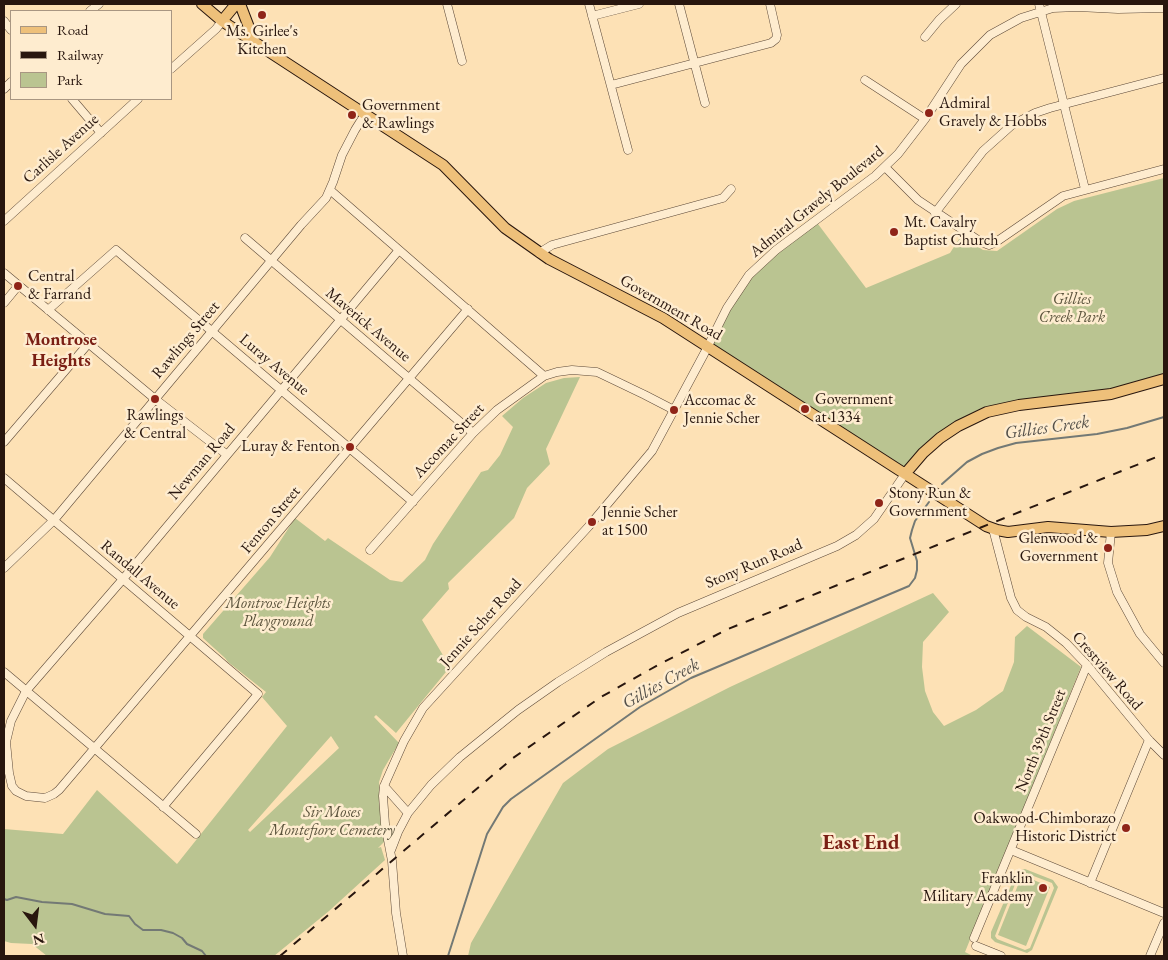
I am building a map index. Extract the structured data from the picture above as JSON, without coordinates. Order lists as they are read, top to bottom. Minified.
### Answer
{"streets":{"main road":["Government Road","Stony Run Road"],"street":["Carlisle Avenue","Admiral Gravely Boulevard","Maverick Avenue","Rawlings Street","Luray Avenue","Accomac Street","Newman Road","Fenton Street","Randall Avenue","Jennie Scher Road","Crestview Road","North 39th Street"]},"crossings":[["Admiral Gravely Boulevard","Government Road"],["Admiral Gravely Boulevard","Jennie Scher Road"],["Government Road","Rawlings Street"],["Government Road","Stony Run Road"],["Government Road","Jennie Scher Road"],["Government Road","Crestview Road"],["Maverick Avenue","Rawlings Street"],["Maverick Avenue","Accomac Street"],["Maverick Avenue","Newman Road"],["Maverick Avenue","Fenton Street"],["Rawlings Street","Luray Avenue"],["Rawlings Street","Randall Avenue"],["Luray Avenue","Accomac Street"],["Luray Avenue","Newman Road"],["Luray Avenue","Fenton Street"],["Accomac Street","Jennie Scher Road"],["Newman Road","Fenton Street"],["Newman Road","Randall Avenue"],["Fenton Street","Randall Avenue"],["Stony Run Road","Jennie Scher Road"],["Crestview Road","North 39th Street"]],"districts":["Montrose Heights","East End"],"water":["Gillies Creek"],"parks":["Gillies Creek Park","Montrose Heights Playground","Sir Moses Montefiore Cemetery"],"places":["Ms. Girlee's Kitchen","Admiral Gravely & Hobbs","Government & Rawlings","Mt. Cavalry Baptist Church","Central & Farrand","Rawlings & Central","Government at 1334","Accomac & Jennie Scher","Luray & Fenton","Stony Run & Government","Jennie Scher at 1500","Glenwood & Government","Oakwood-Chimborazo Historic District","Franklin Military Academy"],"legend":["Road","Railway","Park"],"north":"bottom"}
